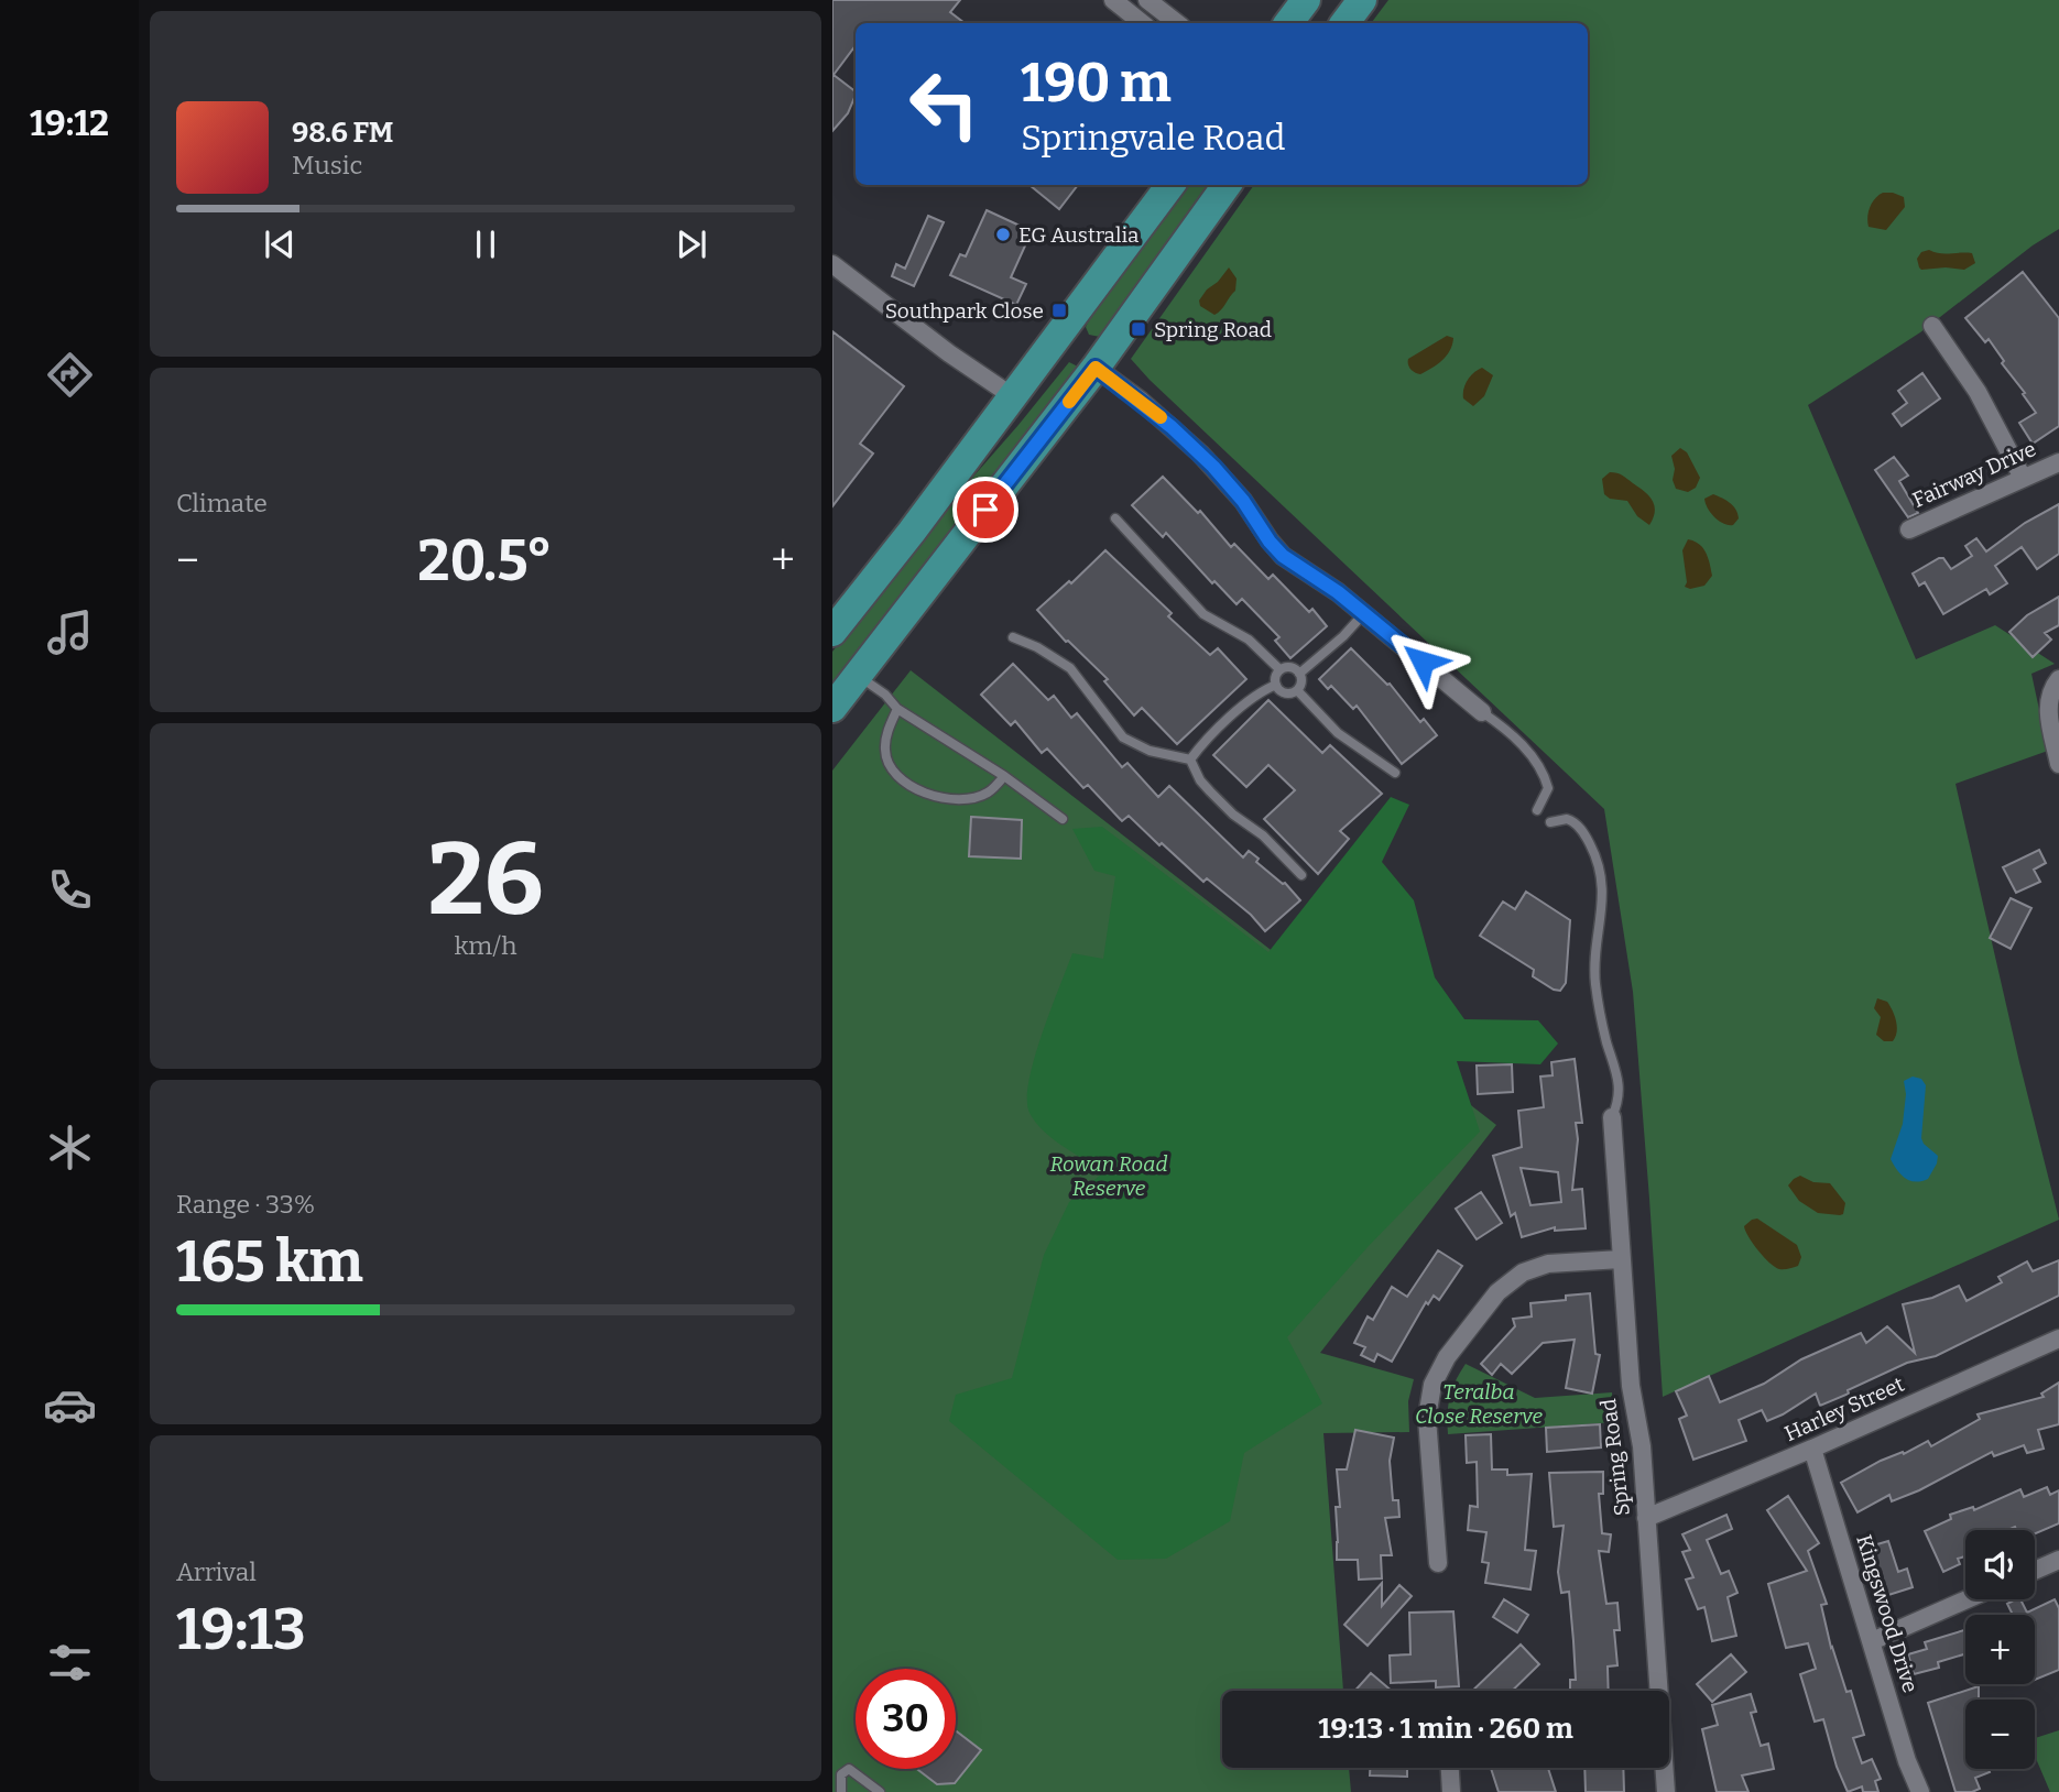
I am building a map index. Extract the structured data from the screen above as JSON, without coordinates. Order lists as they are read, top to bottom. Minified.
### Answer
{"streets":{"street":["Fairway Drive","Harley Street","Spring Road","Kingswood Drive"]},"crossings":[["Harley Street","Spring Road"],["Harley Street","Kingswood Drive"]],"parks":["Rowan Road Reserve","Teralba Close Reserve"],"places":{"other":["EG Australia"],"transit":["Southpark Close","Spring Road"]},"page":{"tabs":"19:12","turn":["190 m","Springvale Road"],"song":["98.6 FM","Music"],"tile":["Climate",["26","km/h"],["Range · 33%","165 km"],["Arrival","19:13"]],"heat":["−","20.5°","+"],"map_buttons":["+","−"],"limit":"30","trip":"19:13 · 1 min · 260 m"}}
